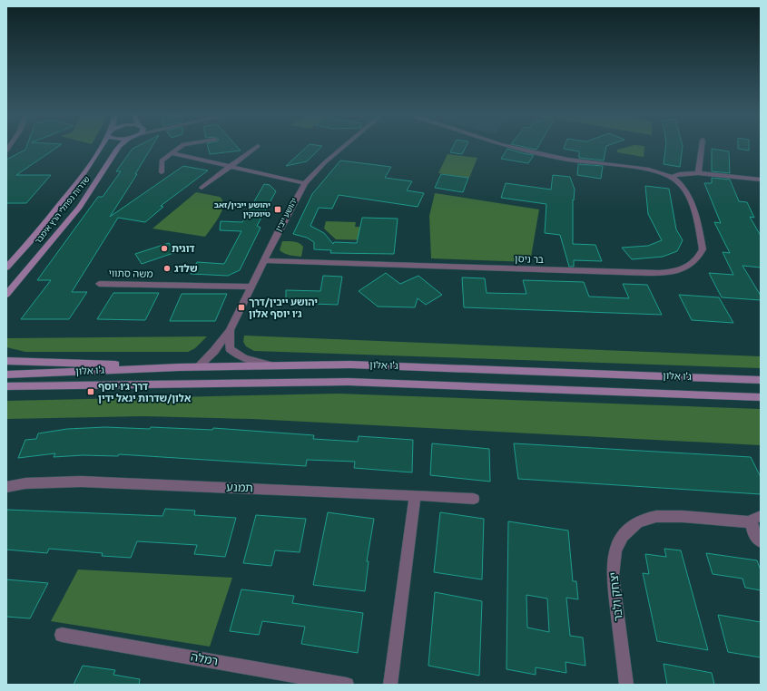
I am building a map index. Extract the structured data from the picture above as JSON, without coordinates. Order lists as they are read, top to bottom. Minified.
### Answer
{"streets":{"main road":["שדרות נפתלי הרץ אימבר","ג'ו אלון"],"street":["יהושע ייבין","בר ניסן","משה סתווי","תמנע","יצחק ולבר","רמלה"]},"crossings":[["יהושע ייבין","בר ניסן"],["יהושע ייבין","משה סתווי"],["יהושע ייבין","ג'ו אלון"]],"places":{"transit":["יהושע ייבין/זאב טיומקין","יהושע ייבין/דרך ג׳ו יוסף אלון","דרך ג׳ו יוסף אלון/שדרות יגאל ידין"],"other":["דוגית","שלדג"]}}
